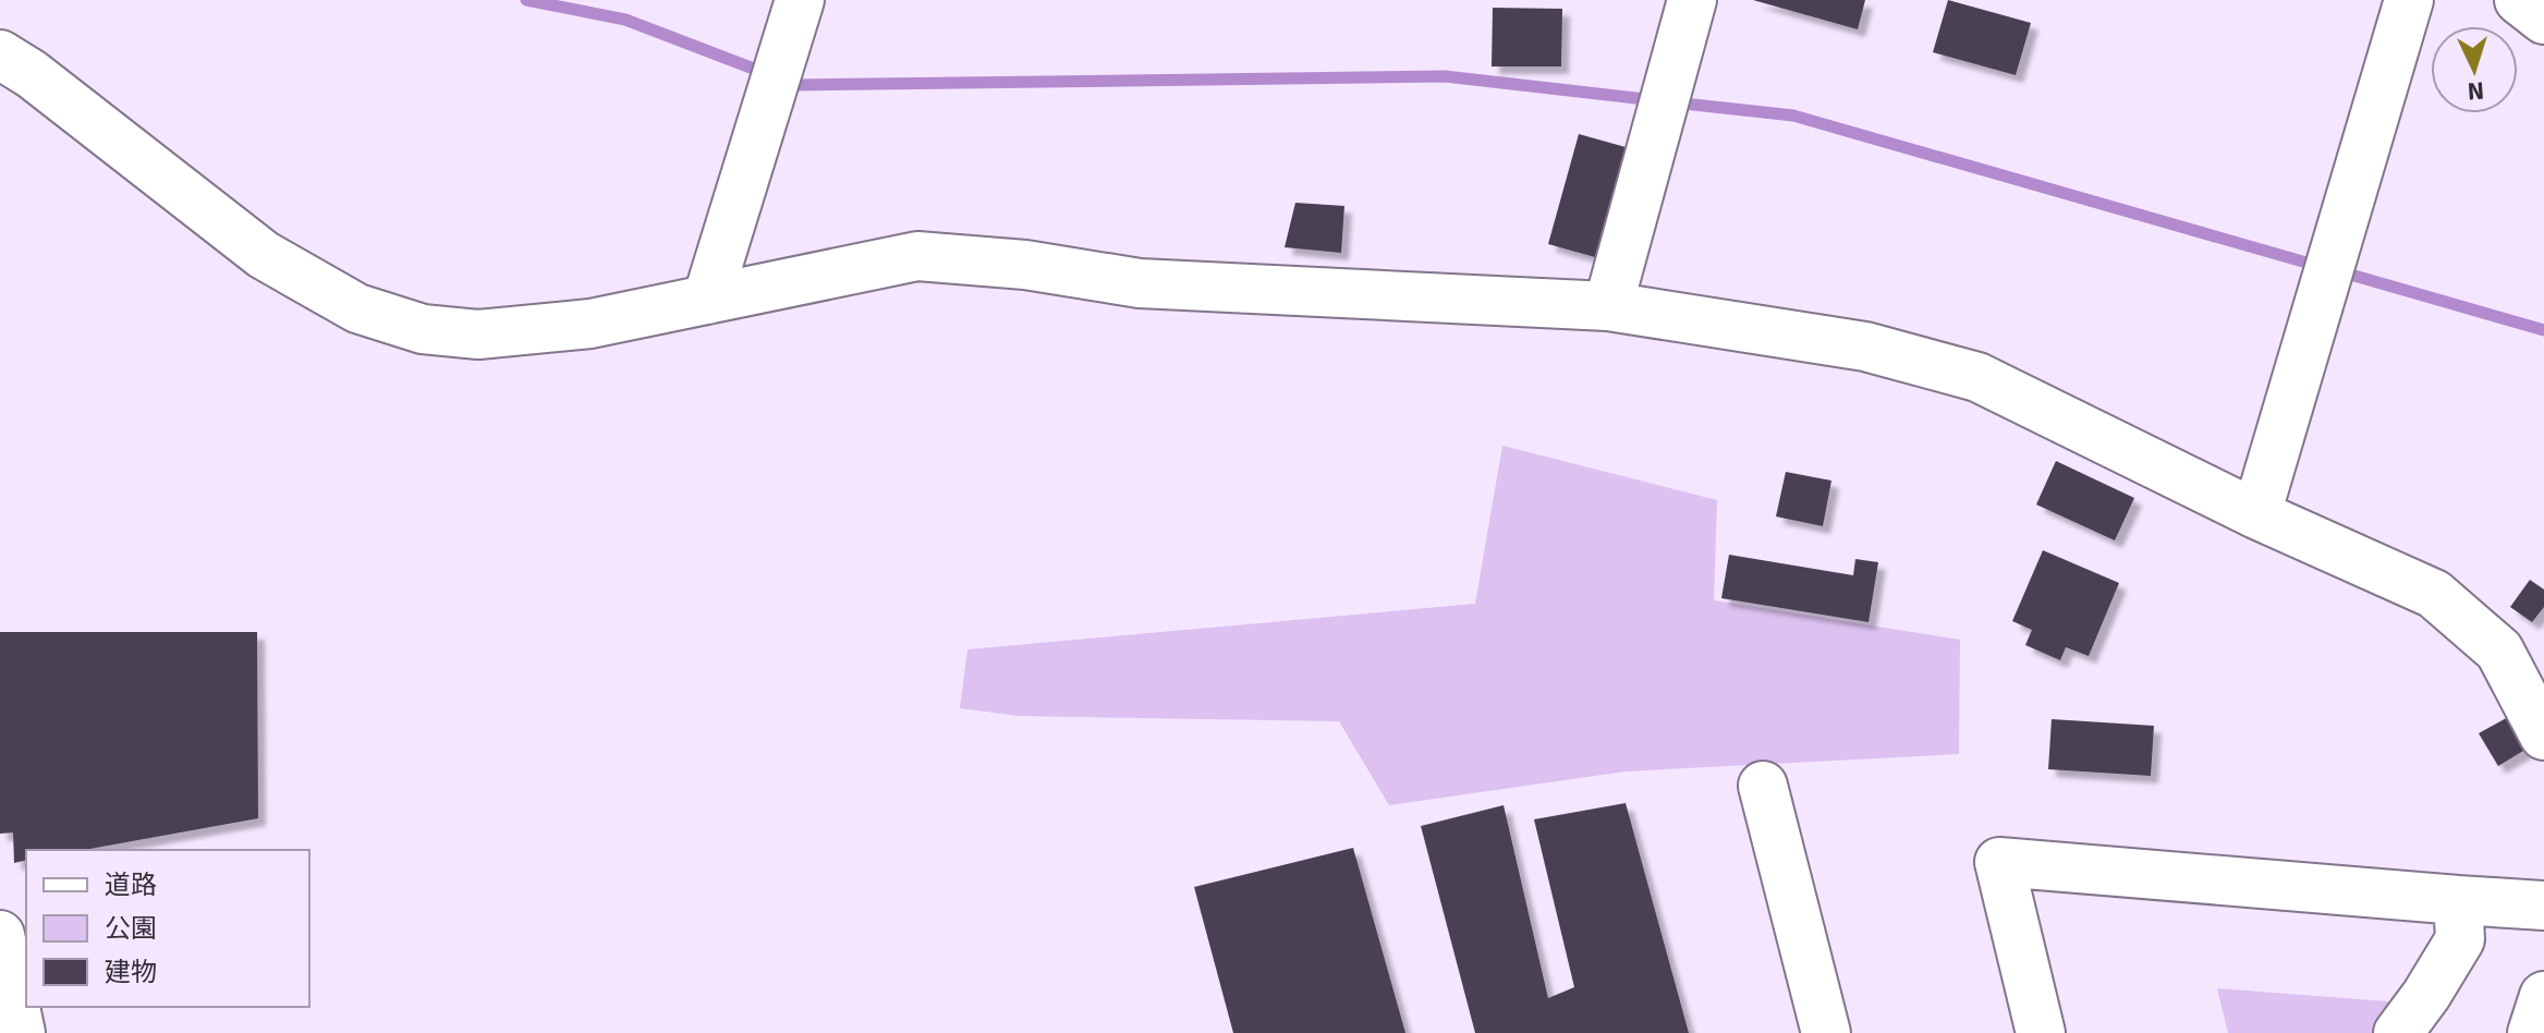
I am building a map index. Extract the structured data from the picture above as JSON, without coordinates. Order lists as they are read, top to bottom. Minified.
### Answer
{"legend":["道路","公園","建物"],"north":"bottom"}
